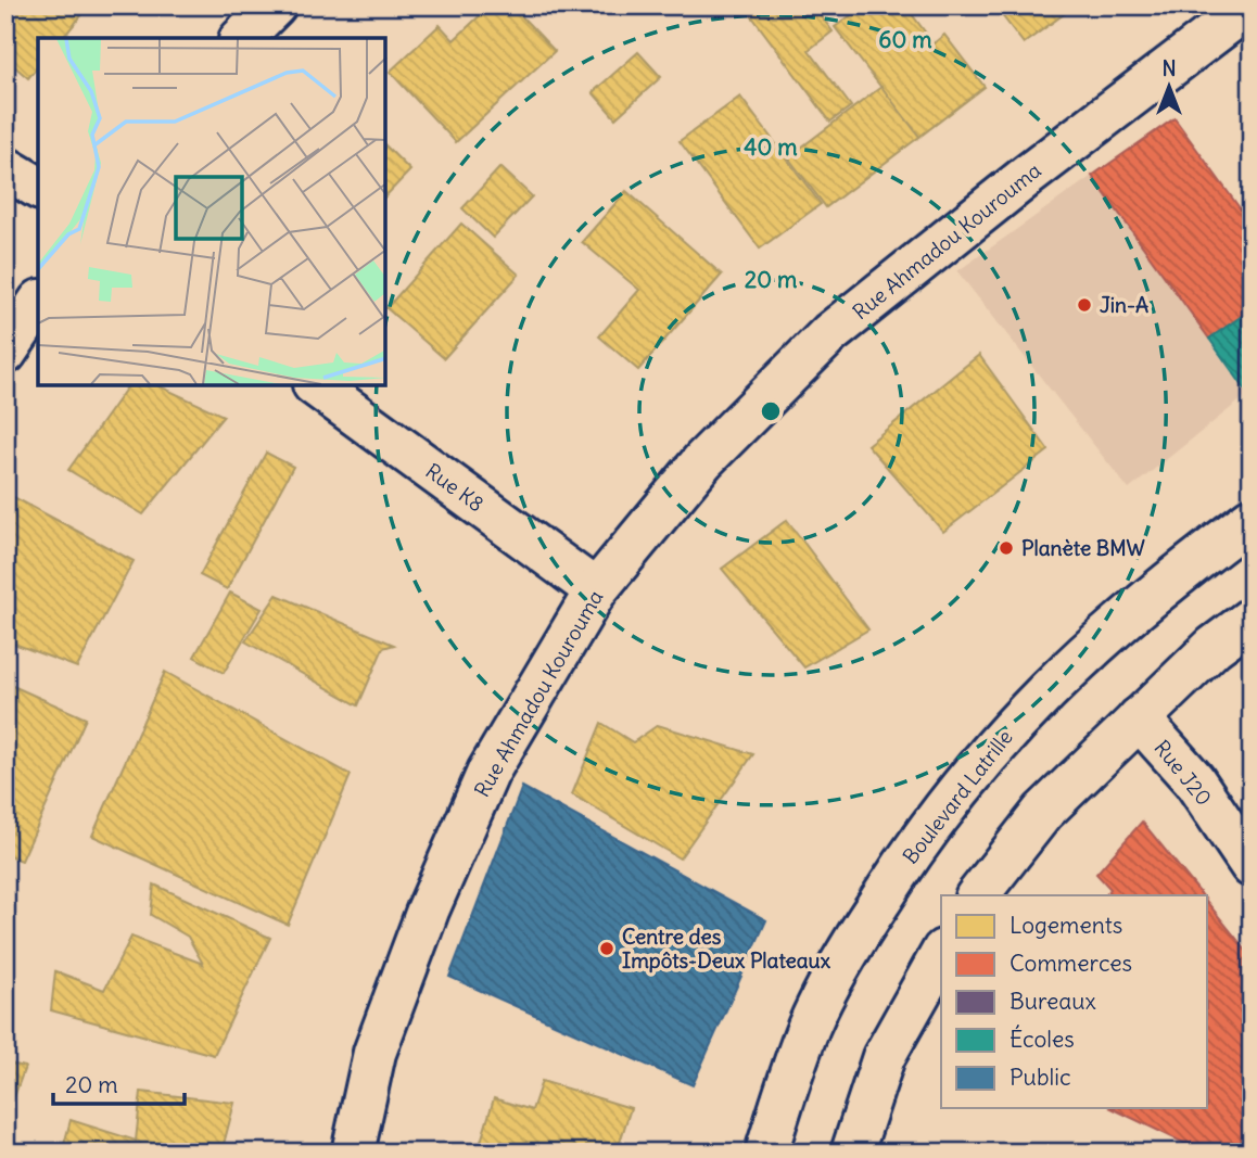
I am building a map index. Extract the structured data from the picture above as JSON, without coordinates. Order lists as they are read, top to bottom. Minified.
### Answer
{"streets":{"street":["Rue Ahmadou Kourouma","Rue K8","Rue J20","Boulevard Latrille"]},"crossings":[["Rue Ahmadou Kourouma","Rue K8"]],"places":["Jin-A","Planète BMW","Centre des Impôts-Deux Plateaux"],"legend":["Logements","Commerces","Bureaux","Écoles","Public"],"scale_bar":"20 m","north":"top","rings":["60 m","40 m","20 m"]}
